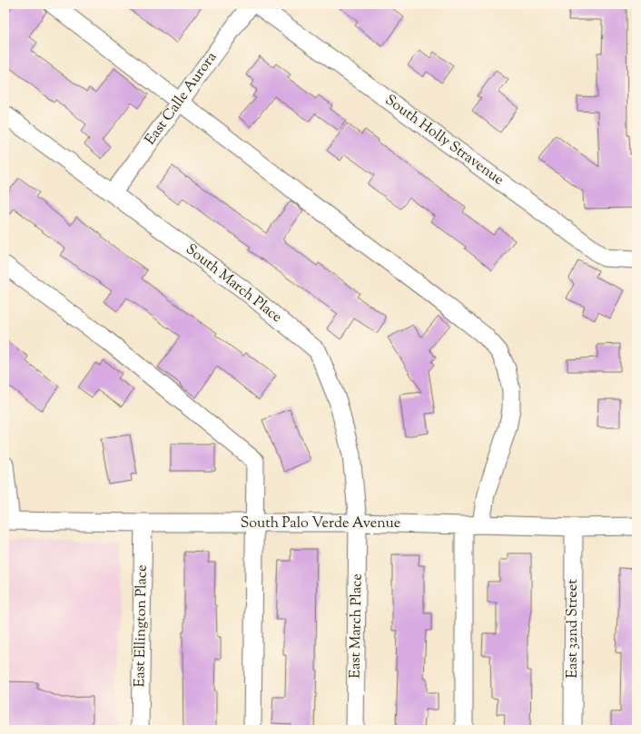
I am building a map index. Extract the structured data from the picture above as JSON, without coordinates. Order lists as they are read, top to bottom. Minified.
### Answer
{"streets":{"street":["East Calle Aurora","South Holly Stravenue","South March Place","South Palo Verde Avenue","East Ellington Place","East March Place","East 32nd Street"]},"crossings":[["East Calle Aurora","South March Place"],["South March Place","South Palo Verde Avenue"],["South March Place","East March Place"],["South Palo Verde Avenue","East Ellington Place"],["South Palo Verde Avenue","East March Place"],["South Palo Verde Avenue","East 32nd Street"]]}
